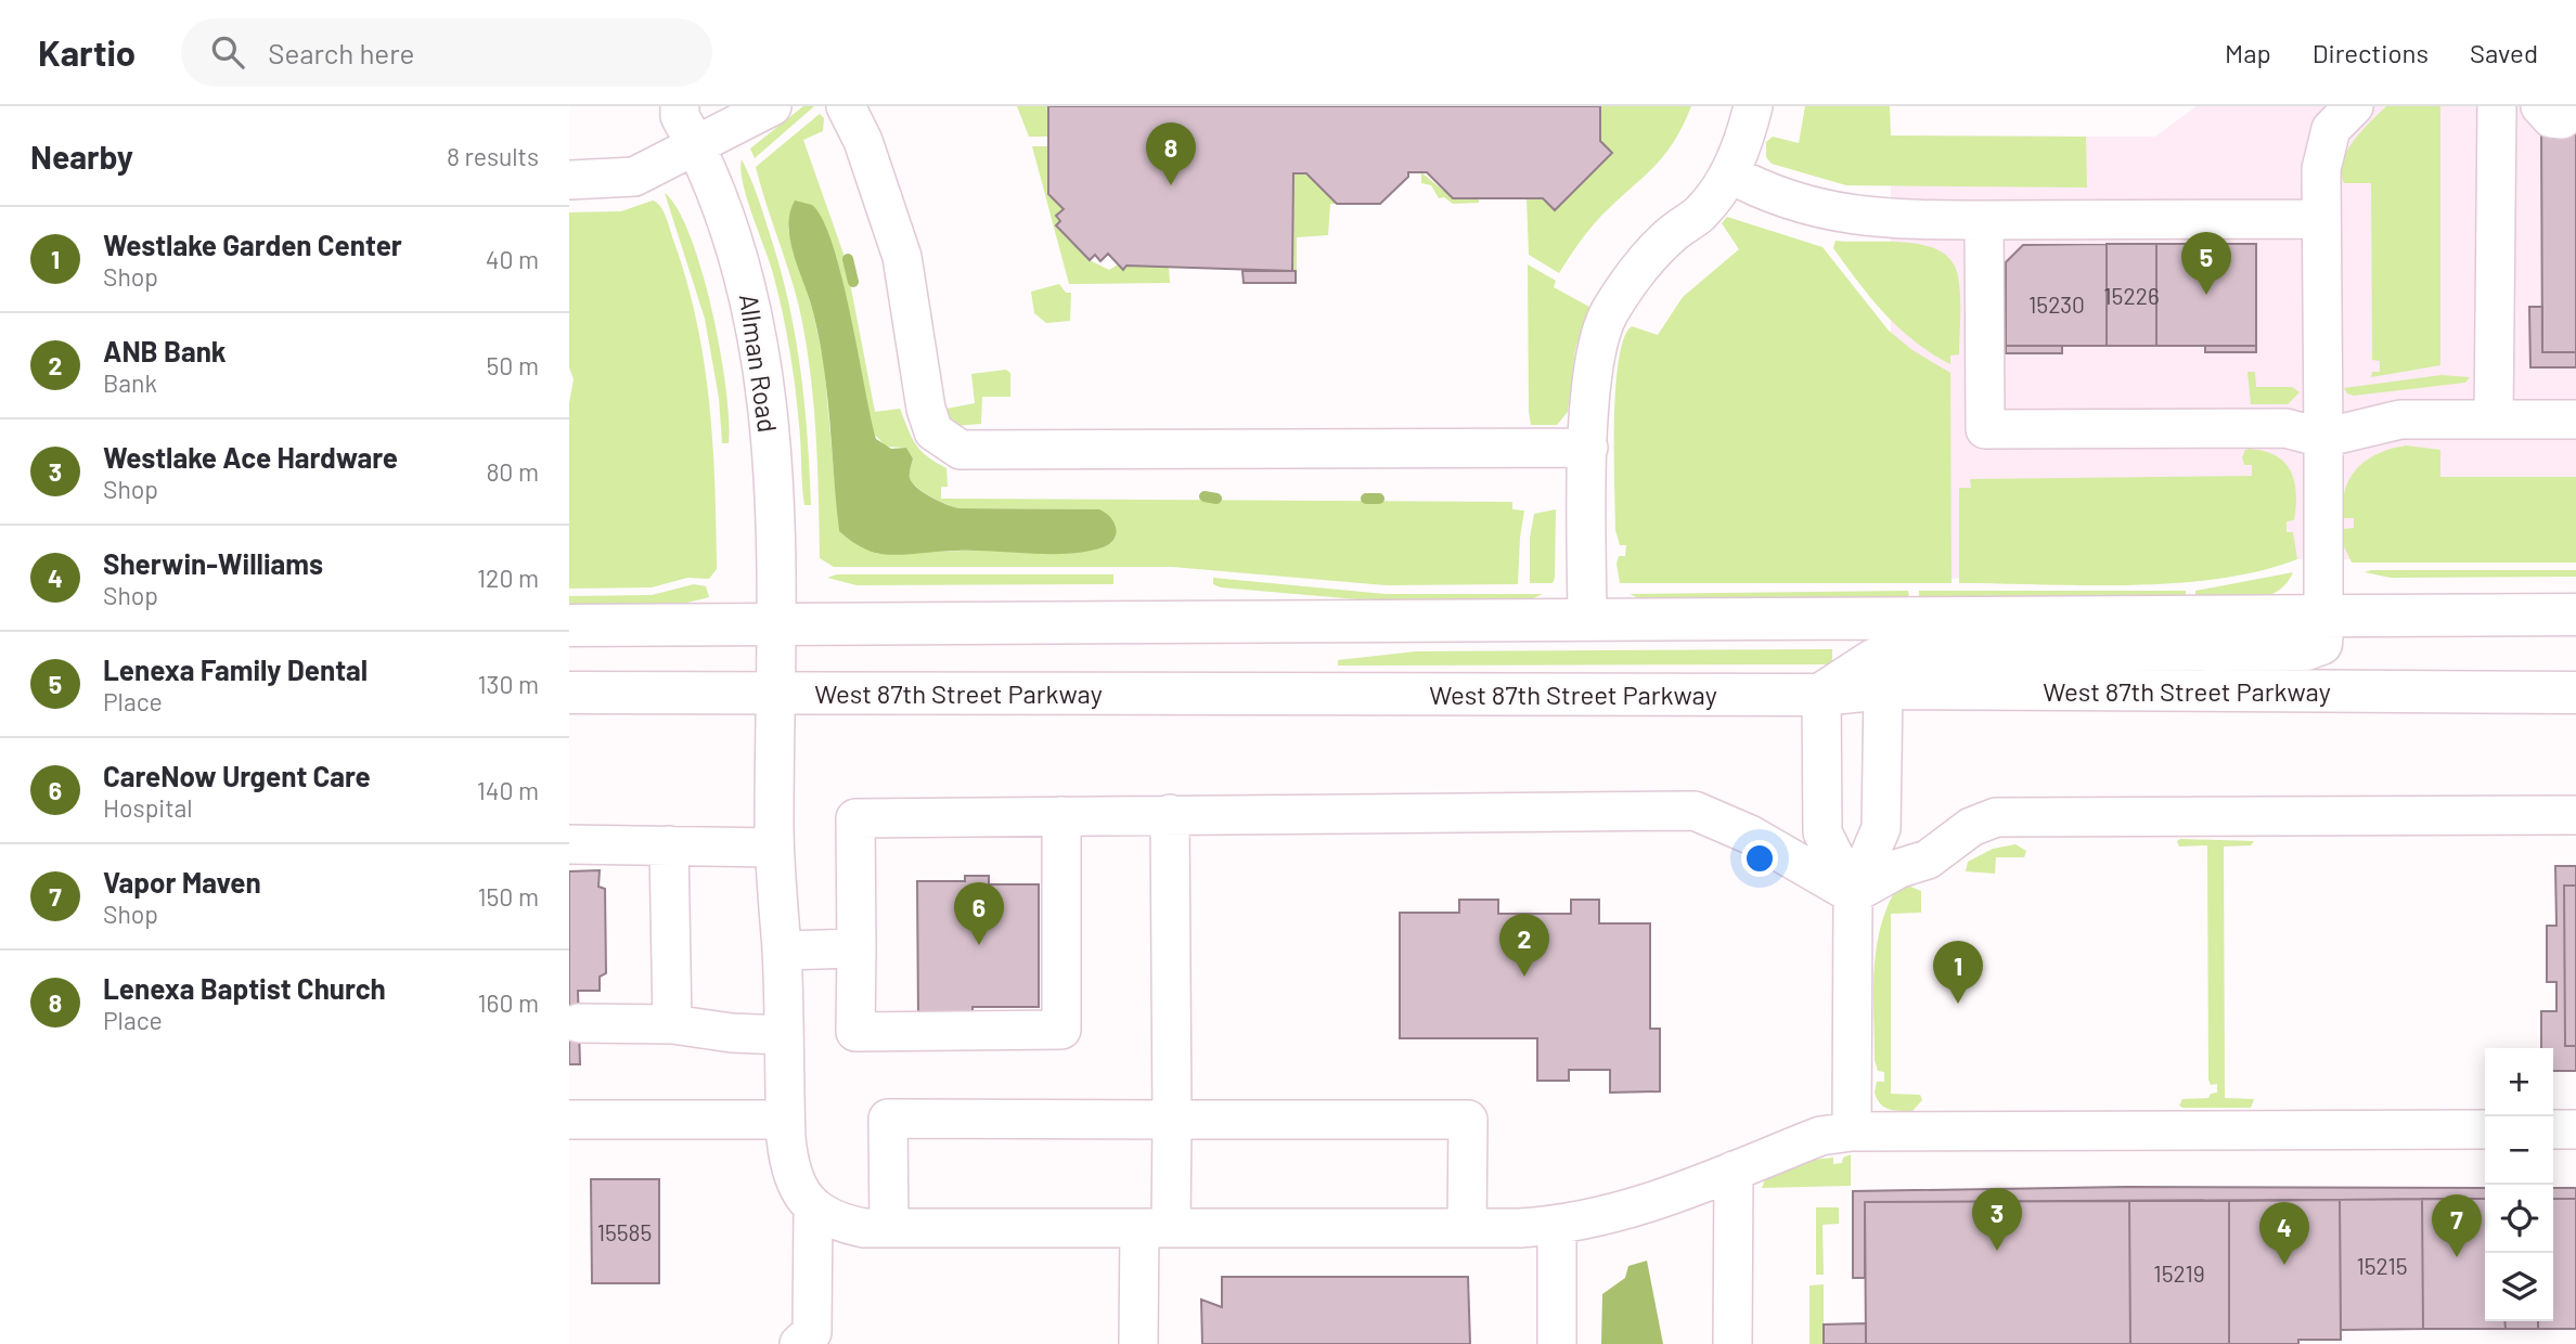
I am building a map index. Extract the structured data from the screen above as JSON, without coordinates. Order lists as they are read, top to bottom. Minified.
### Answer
{"streets":{"main road":["West 87th Street Parkway"],"street":["Allman Road"]},"crossings":[["Allman Road","West 87th Street Parkway"]],"house_numbers":["15226","15230","15585","15215","15219"],"page":{"header":"Kartio","search":"Search here","nav":["Map","Directions","Saved"],"heading":["Nearby","8 results"],"pins":["8","5","6","2","1","3","7","4"],"list":[{"mark":"1","name":"Westlake Garden Center","note":"Shop","value":"40 m"},{"mark":"2","name":"ANB Bank","note":"Bank","value":"50 m"},{"mark":"3","name":"Westlake Ace Hardware","note":"Shop","value":"80 m"},{"mark":"4","name":"Sherwin-Williams","note":"Shop","value":"120 m"},{"mark":"5","name":"Lenexa Family Dental","note":"Place","value":"130 m"},{"mark":"6","name":"CareNow Urgent Care","note":"Hospital","value":"140 m"},{"mark":"7","name":"Vapor Maven","note":"Shop","value":"150 m"},{"mark":"8","name":"Lenexa Baptist Church","note":"Place","value":"160 m"}],"map_buttons":["+","−"]}}
